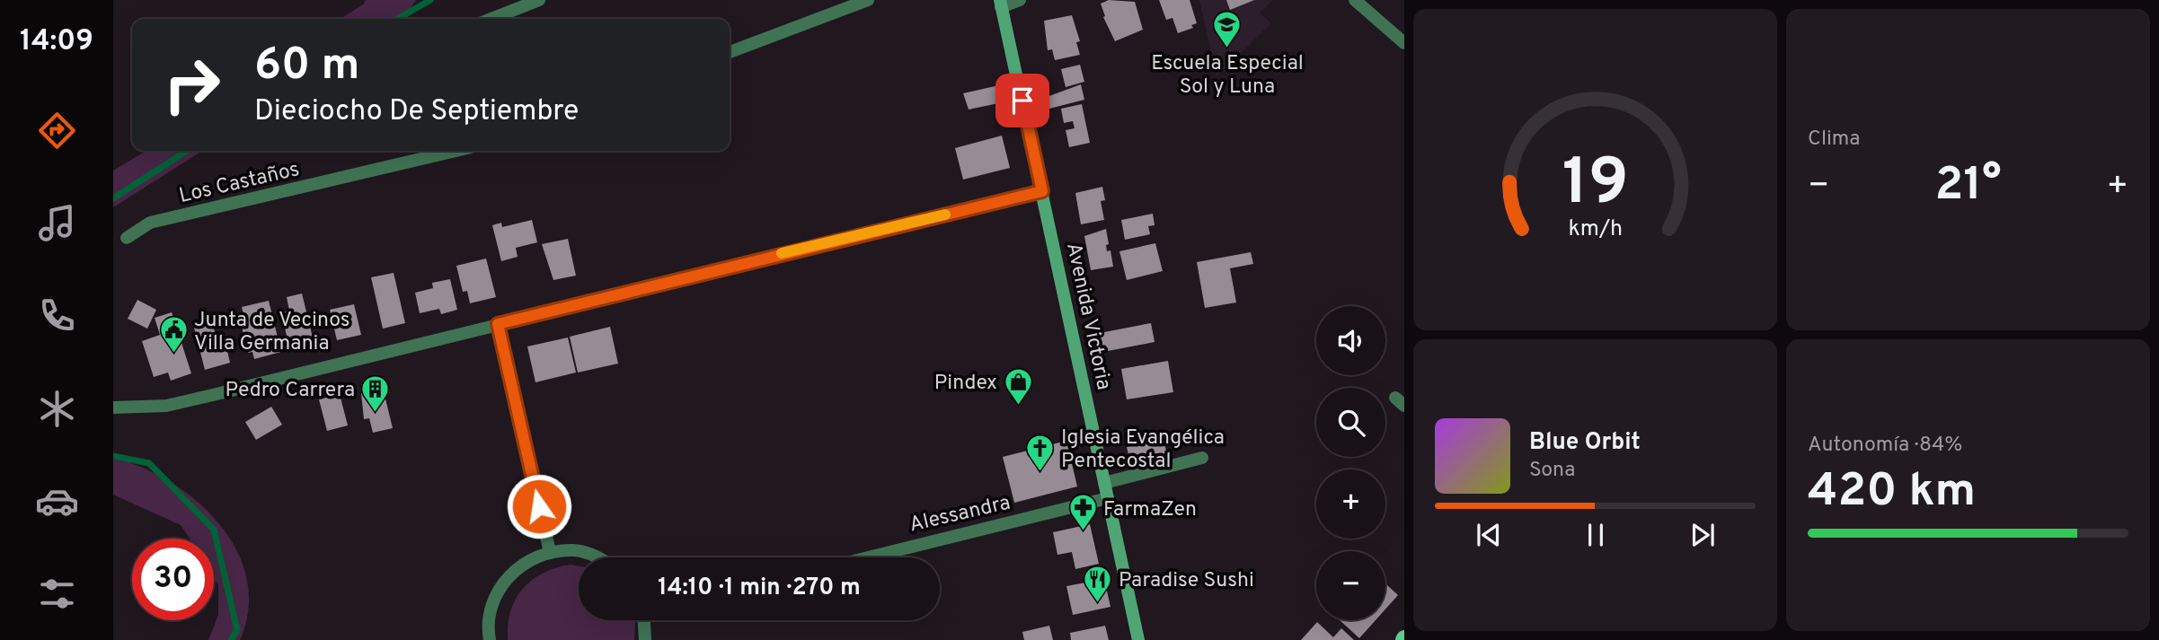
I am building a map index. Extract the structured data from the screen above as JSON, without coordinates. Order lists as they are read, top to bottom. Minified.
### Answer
{"streets":{"street":["Los Castaños","Avenida Victoria","Alessandra"]},"crossings":[["Avenida Victoria","Alessandra"]],"places":{"school or university":["Escuela Especial Sol y Luna"],"public building":["Junta de Vecinos Villa Germania"],"shop":["Pindex"],"building":["Pedro Carrera"],"church":["Iglesia Evangélica Pentecostal"],"pharmacy":["FarmaZen"],"restaurant":["Paradise Sushi"]},"page":{"tabs":"14:09","tile":["Clima",["Autonomía · 84%","420 km"]],"turn":["60 m","Dieciocho De Septiembre"],"heat":["−","21°","+"],"map_buttons":["+","−"],"song":["Blue Orbit","Sona"],"limit":"30","trip":"14:10 · 1 min · 270 m","gauge":["19","km/h"]}}
